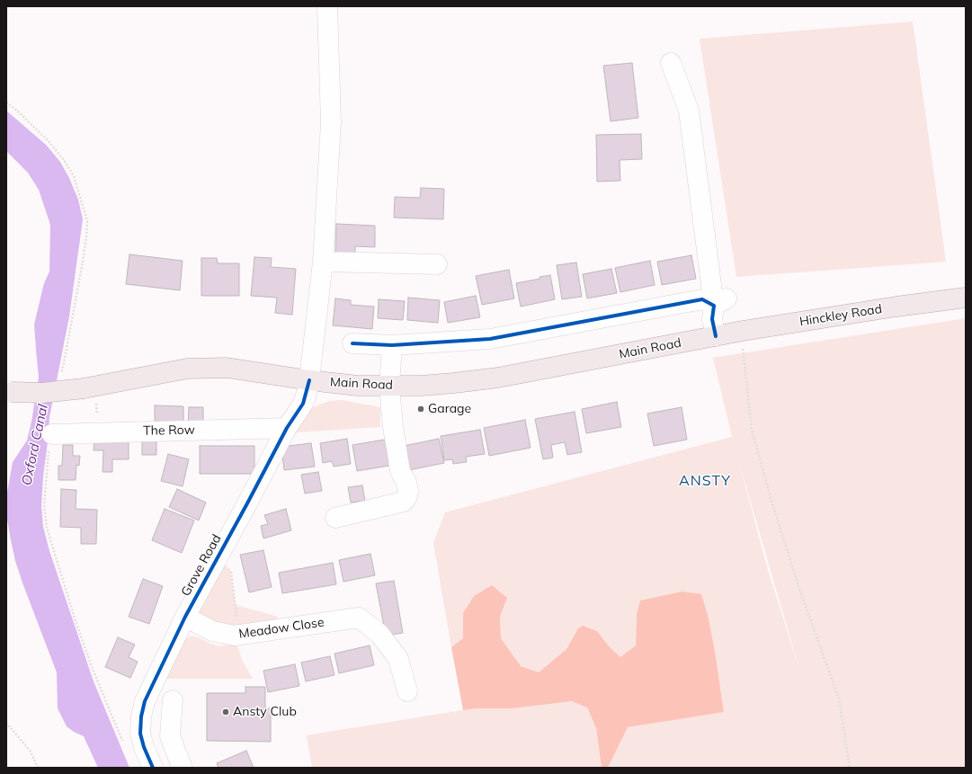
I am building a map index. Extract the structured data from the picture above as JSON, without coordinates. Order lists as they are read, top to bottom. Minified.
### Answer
{"streets":{"main road":["Hinckley Road","Main Road"],"street":["The Row","Grove Road","Meadow Close"]},"crossings":[["Hinckley Road","Main Road"],["Main Road","Grove Road"],["The Row","Grove Road"],["Grove Road","Meadow Close"]],"districts":["ANSTY"],"water":["Oxford Canal"],"places":["Garage","Ansty Club"]}
